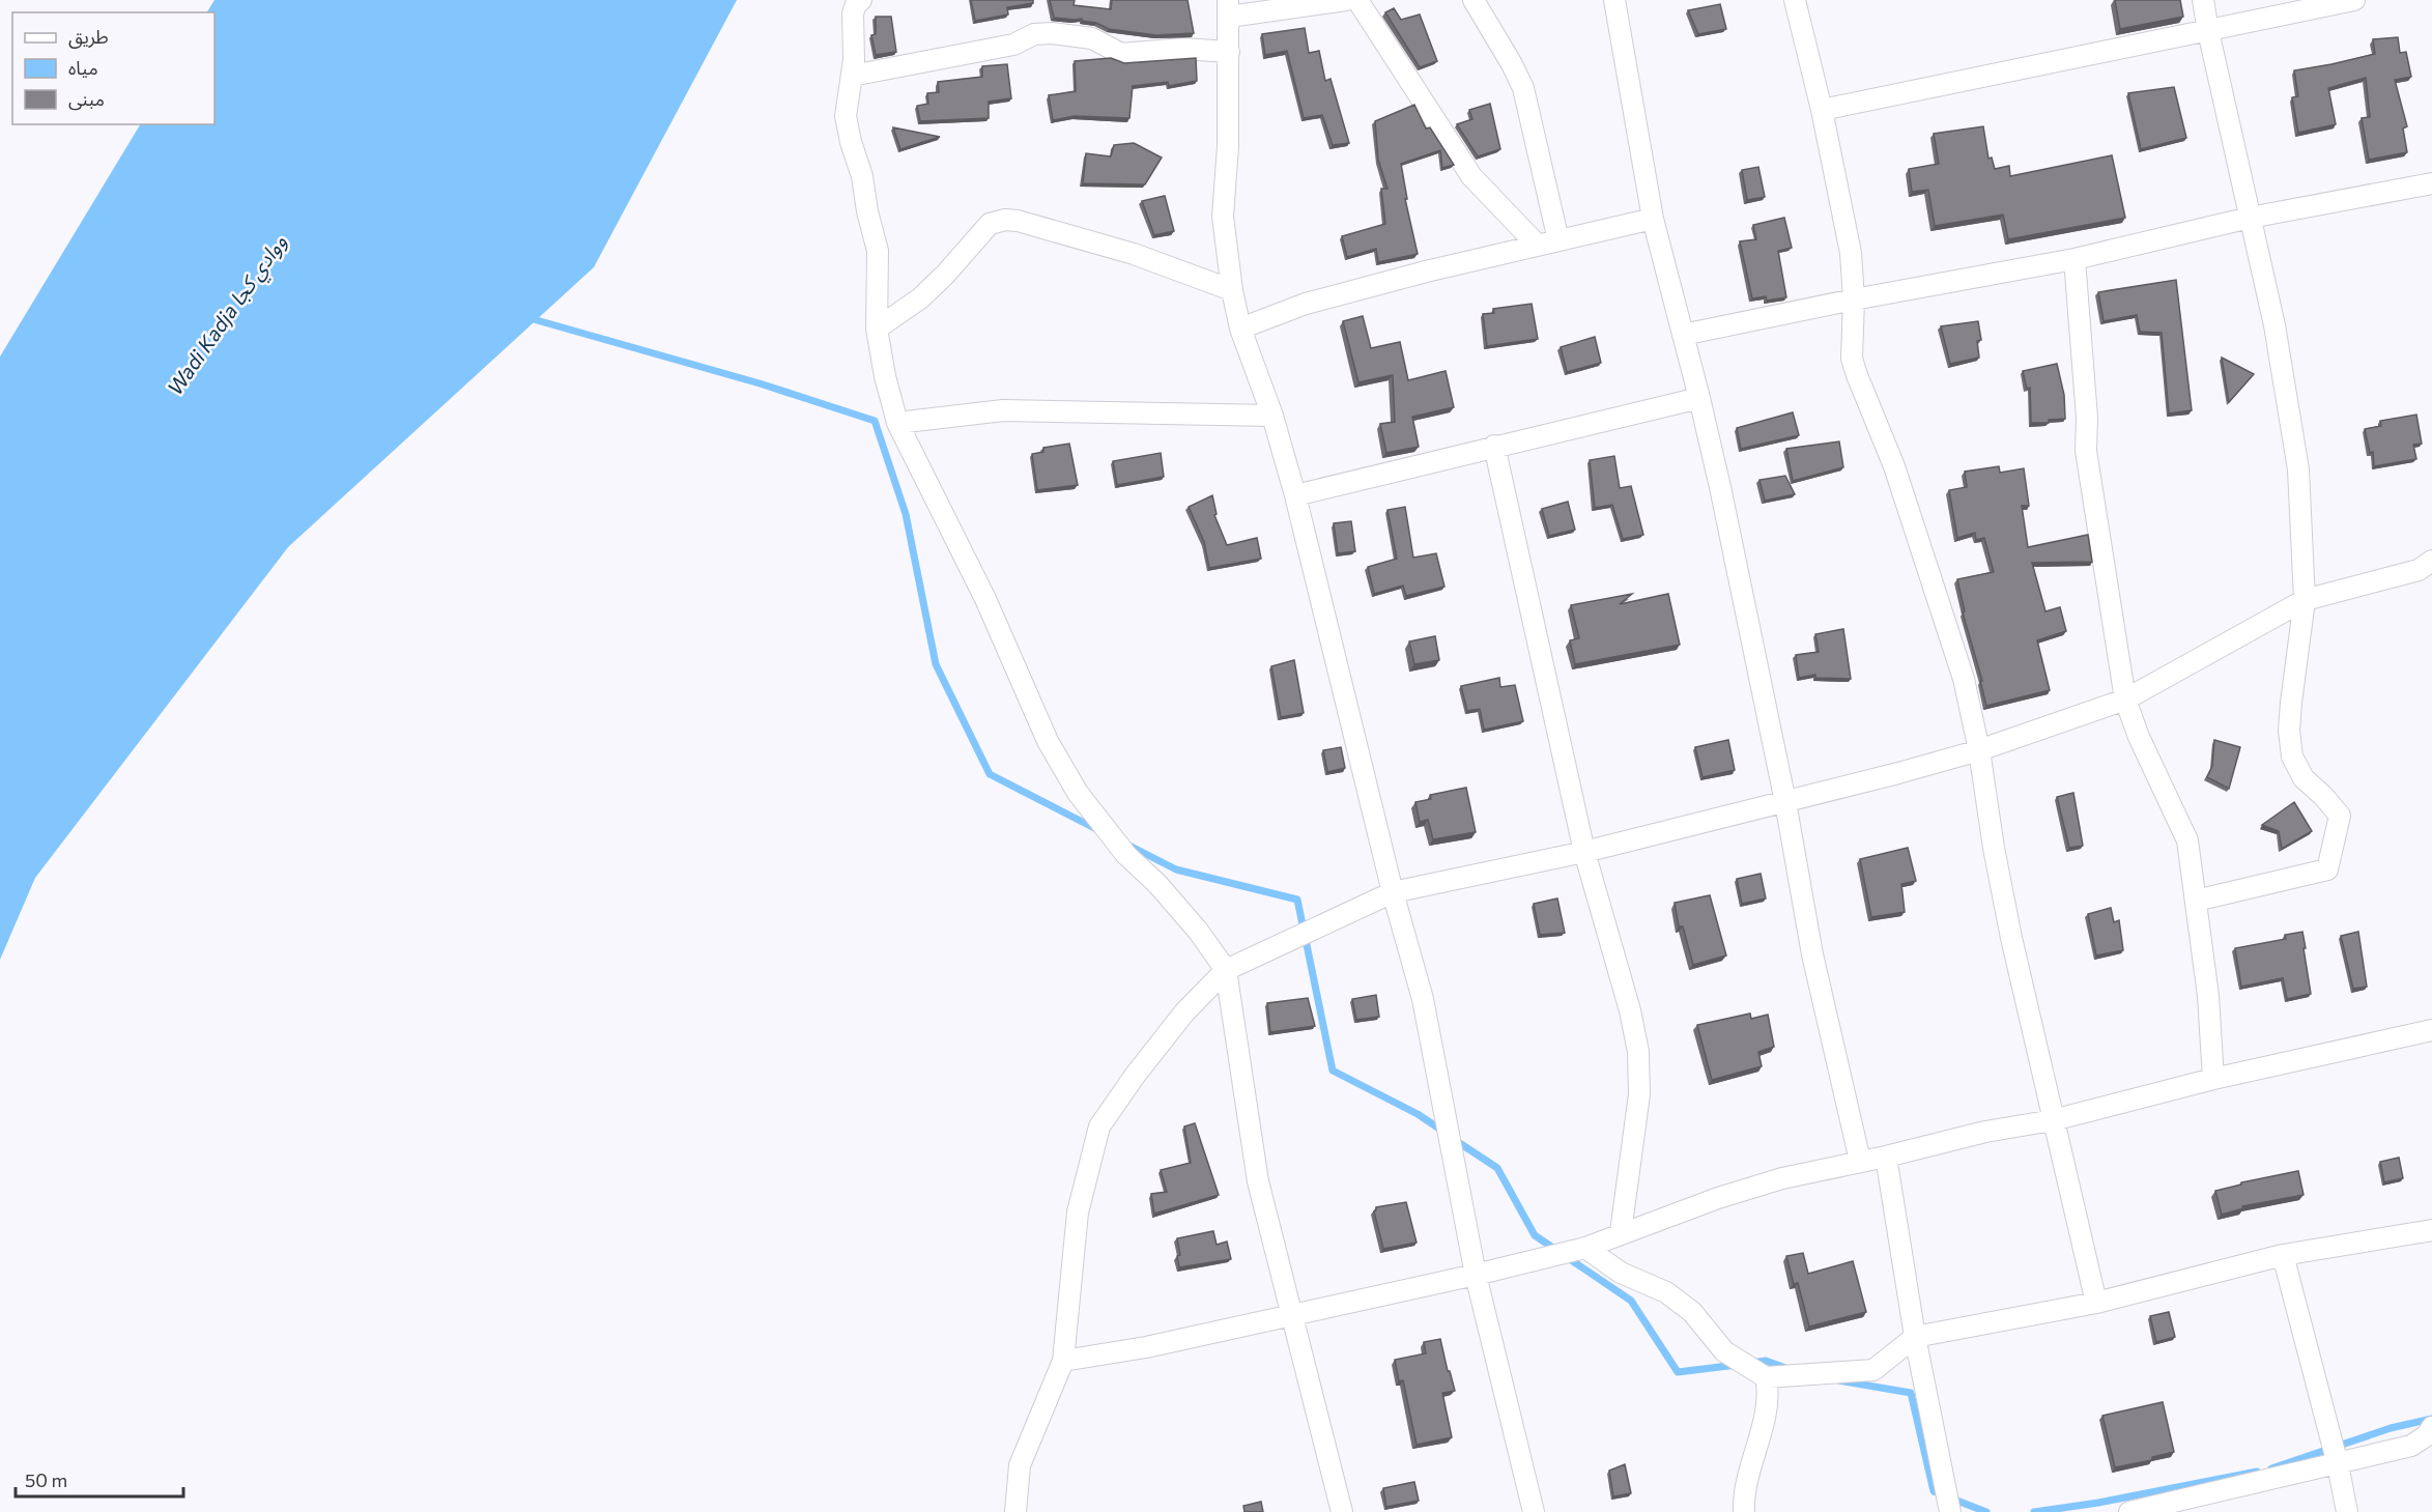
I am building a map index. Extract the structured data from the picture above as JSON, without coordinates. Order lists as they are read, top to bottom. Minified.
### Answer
{"water":["Wadi Kadja ووادي كجا"],"legend":["طريق","مياه","مبنى"],"scale_bar":"50 m"}
